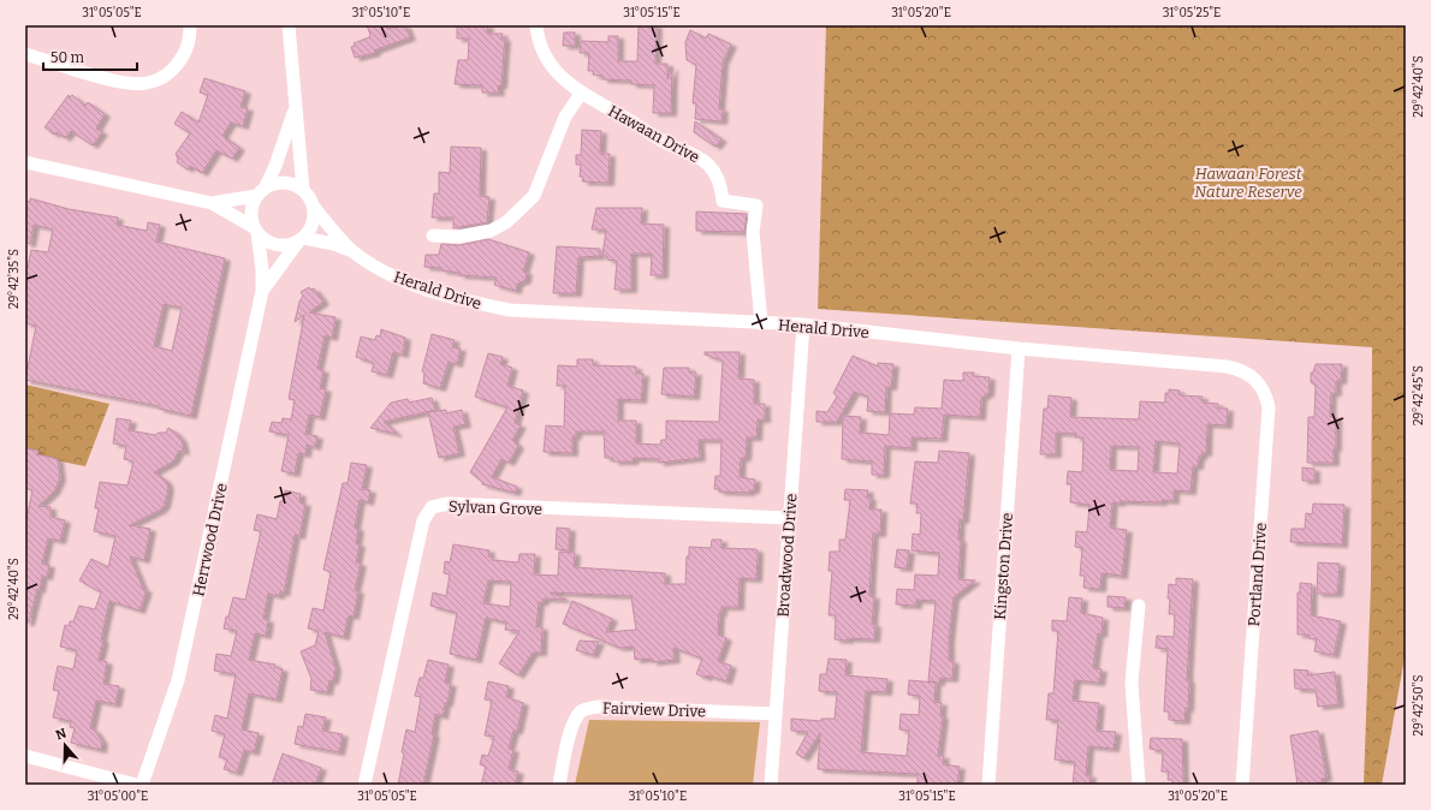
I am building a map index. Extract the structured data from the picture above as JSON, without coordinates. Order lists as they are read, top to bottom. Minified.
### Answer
{"streets":{"street":["Hawaan Drive","Herald Drive","Sylvan Grove","Herrwood Drive","Broadwood Drive","Kingston Drive","Portland Drive","Fairview Drive"]},"crossings":[["Hawaan Drive","Herald Drive"],["Herald Drive","Herrwood Drive"],["Herald Drive","Broadwood Drive"],["Herald Drive","Kingston Drive"],["Herald Drive","Portland Drive"],["Sylvan Grove","Broadwood Drive"],["Broadwood Drive","Fairview Drive"]],"parks":["Hawaan Forest Nature Reserve"],"scale_bar":"50 m","north":"top","coordinates":["31°05'05\"E","31°05'10\"E","31°05'15\"E","31°05'20\"E","31°05'25\"E","29°42'40\"S","29°42'35\"S","29°42'45\"S","29°42'50\"S","31°05'00\"E"]}
